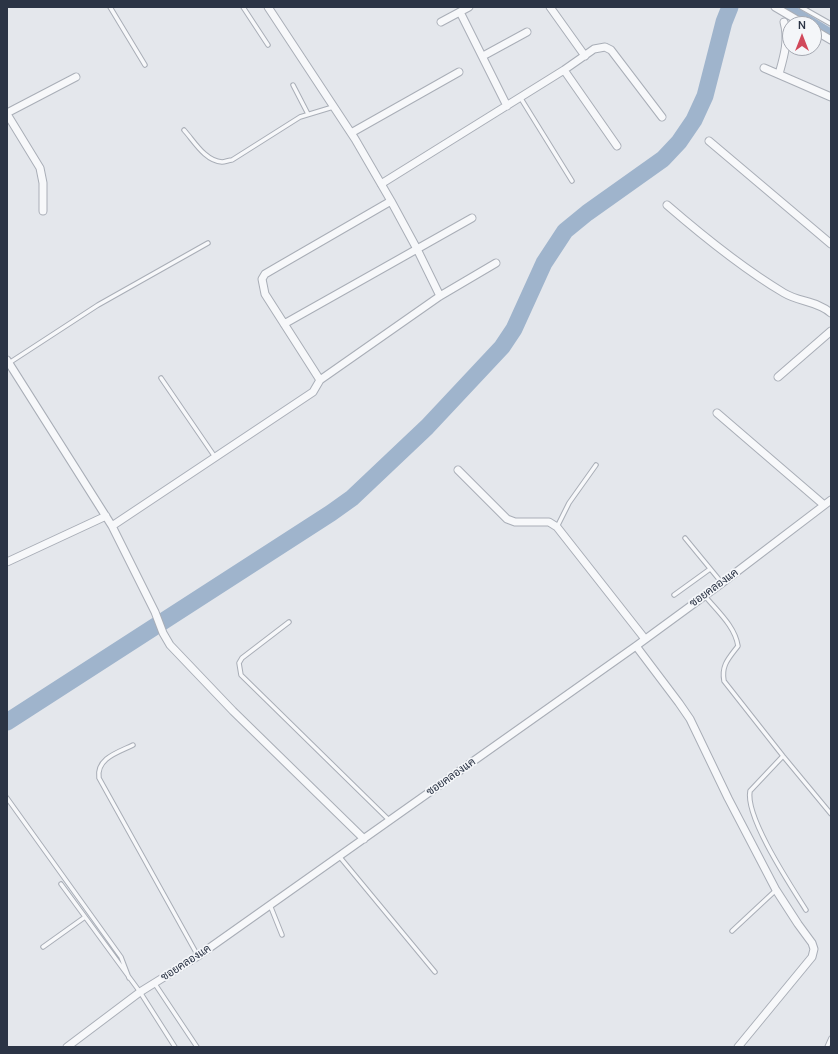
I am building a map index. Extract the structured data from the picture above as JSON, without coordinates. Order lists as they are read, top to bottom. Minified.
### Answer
{"streets":{"street":["ซอยคลองแค"]},"north":"top"}
